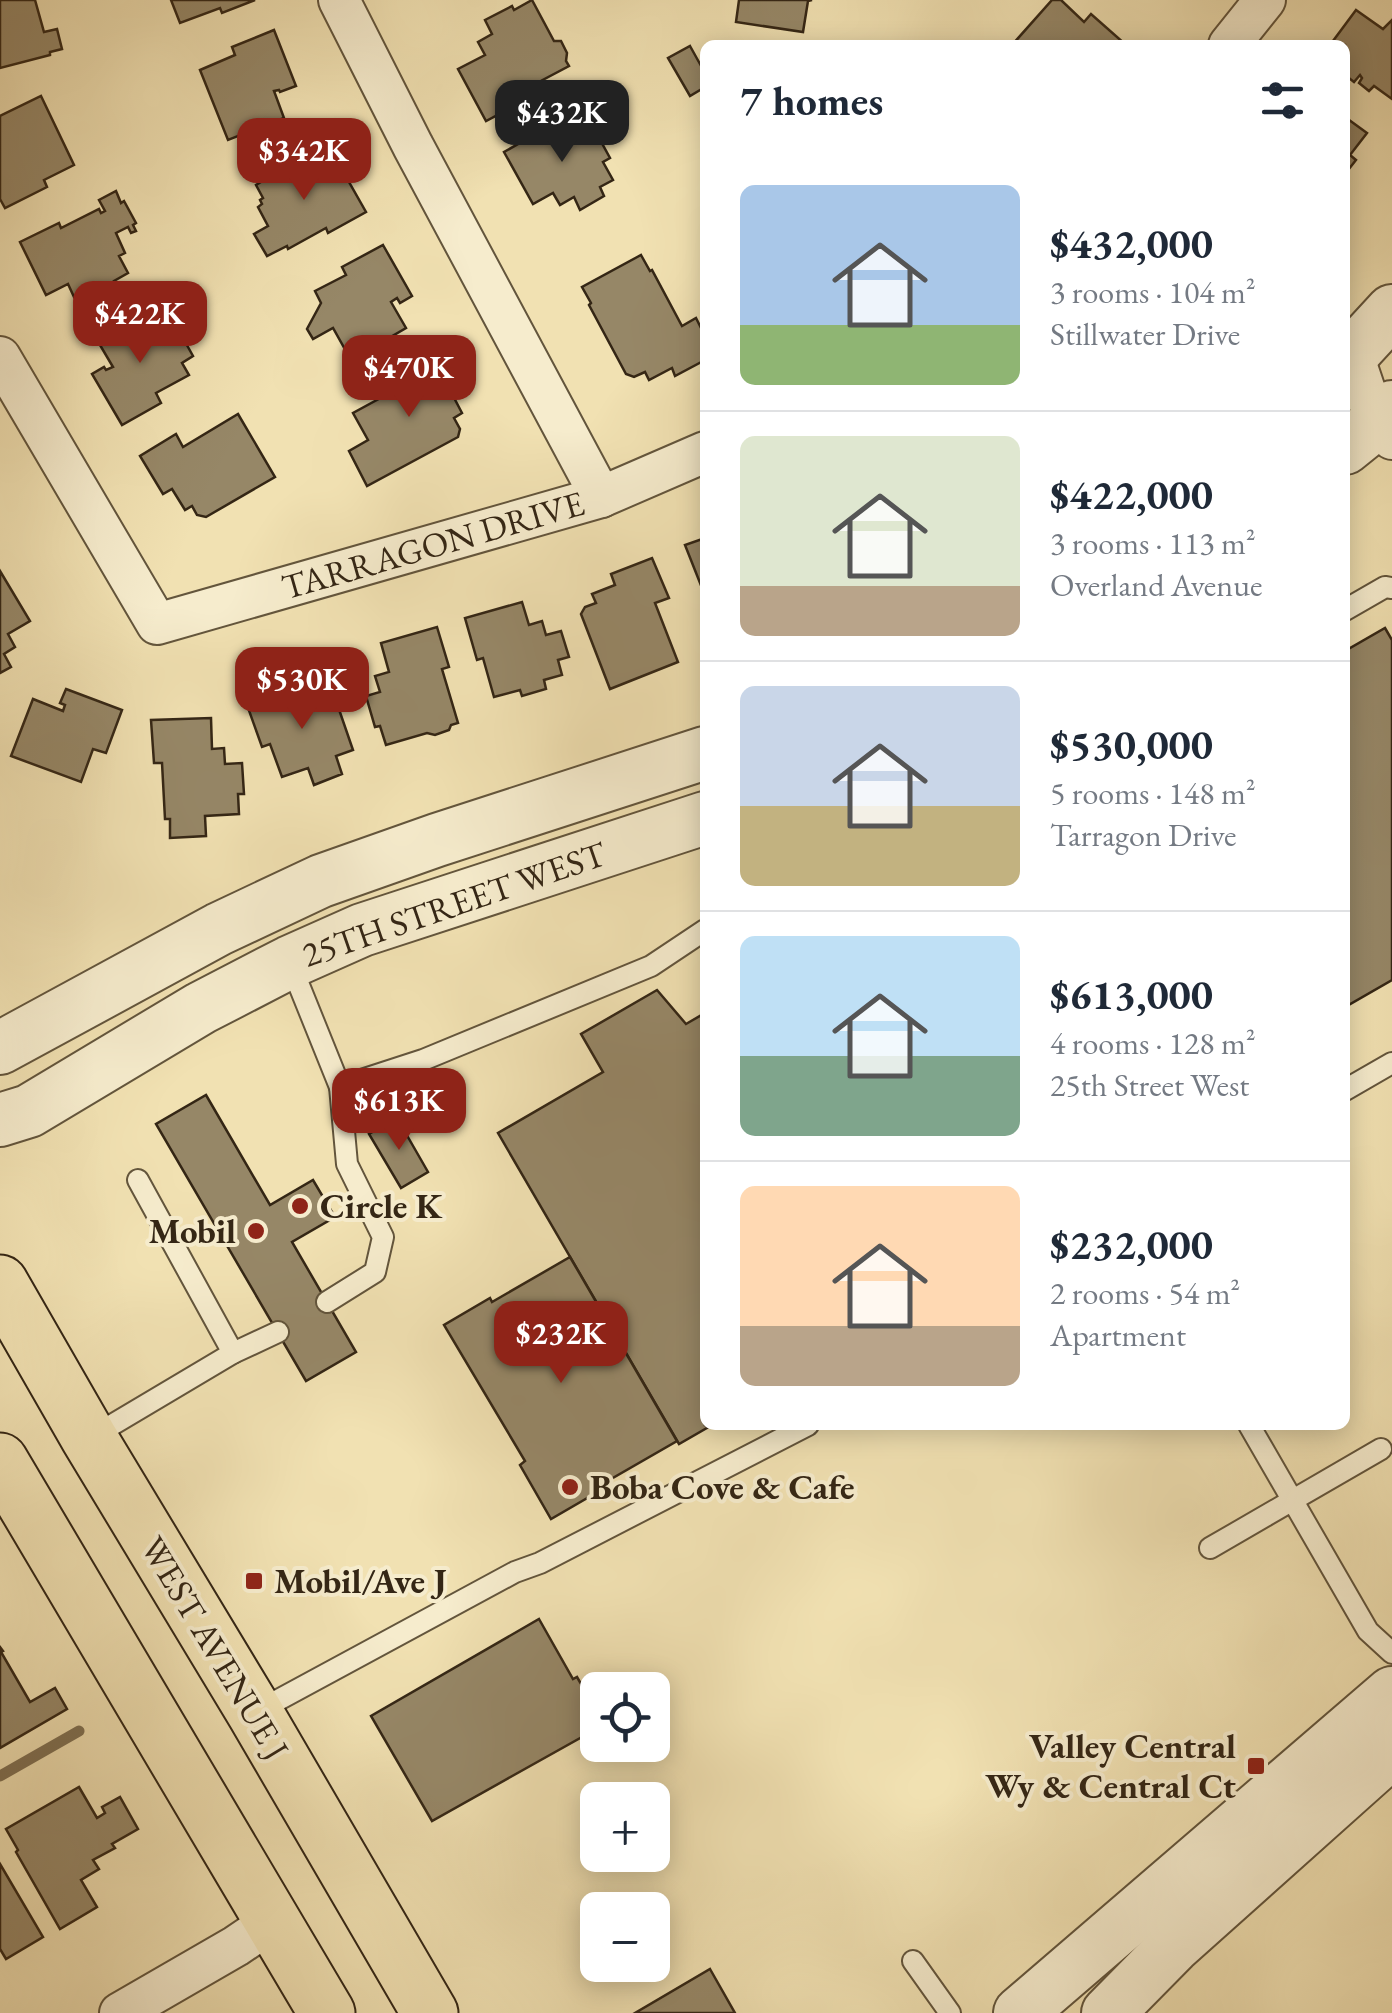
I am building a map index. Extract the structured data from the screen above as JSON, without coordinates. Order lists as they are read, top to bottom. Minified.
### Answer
{"streets":{"main road":["WEST AVENUE J"],"street":["TARRAGON DRIVE","25TH STREET WEST"]},"places":{"other":["Circle K","Mobil","Boba Cove & Cafe"],"transit":["Mobil/Ave J","Valley Central Wy & Central Ct"]},"page":{"heading":"7 homes","price":["$432K","$342K","$422K","$470K","$530K","$613K","$232K"],"list":[{"name":"$432,000","note":"3 rooms · 104 m² · Stillwater Drive"},{"name":"$422,000","note":"3 rooms · 113 m² · Overland Avenue"},{"name":"$530,000","note":"5 rooms · 148 m² · Tarragon Drive"},{"name":"$613,000","note":"4 rooms · 128 m² · 25th Street West"},{"name":"$232,000","note":"2 rooms · 54 m² · Apartment"}],"map_buttons":["+","−"]}}
